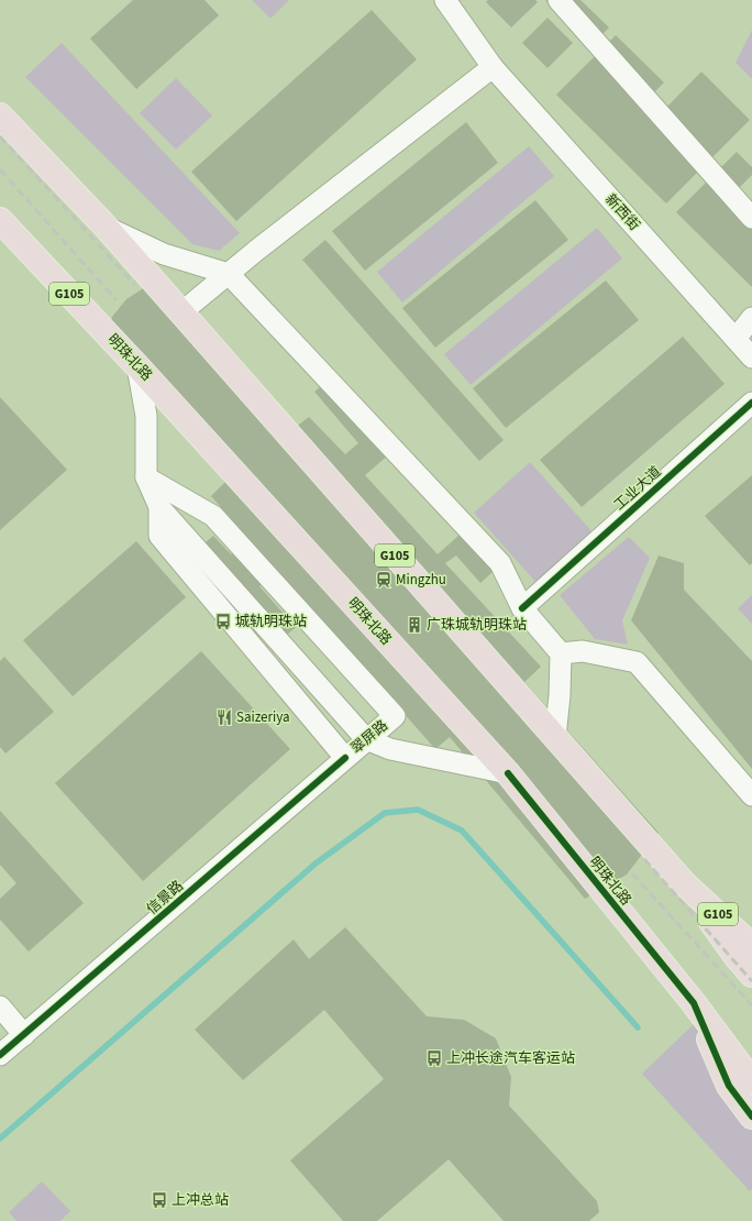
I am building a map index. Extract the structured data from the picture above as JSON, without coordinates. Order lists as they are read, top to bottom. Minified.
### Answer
{"streets":{"highway":["G105","明珠北路"],"street":["新西街","工业大道","翠屏路","信景路"]},"crossings":[["翠屏路","信景路"]],"places":{"station":["Mingzhu"],"bus stop":["城轨明珠站","上冲长途汽车客运站","上冲总站"],"building":["广珠城轨明珠站"],"restaurant":["Saizeriya"]}}
